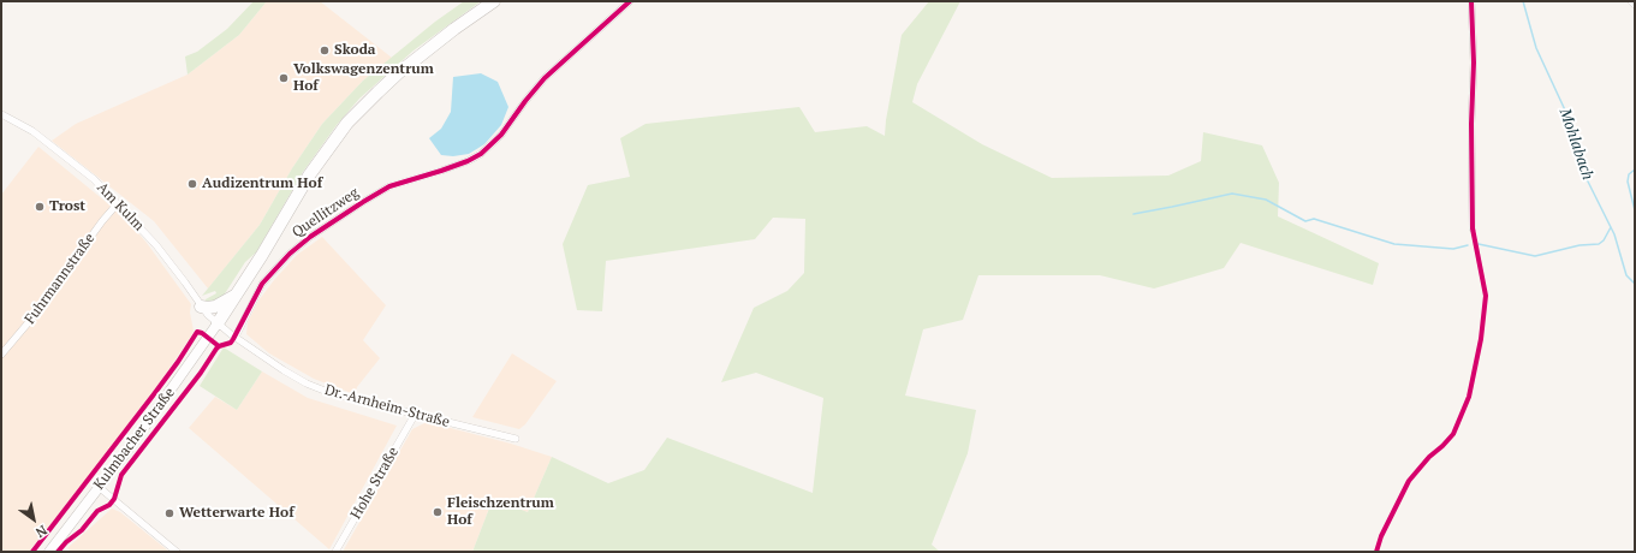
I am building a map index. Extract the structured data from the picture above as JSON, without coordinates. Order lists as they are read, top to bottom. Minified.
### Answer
{"streets":{"main road":["Kulmbacher Straße"],"street":["Am Kulm","Quellitzweg","Fuhrmannstraße","Dr.-Arnheim-Straße","Hohe Straße"]},"crossings":[["Am Kulm","Fuhrmannstraße"],["Am Kulm","Dr.-Arnheim-Straße"],["Am Kulm","Kulmbacher Straße"],["Quellitzweg","Dr.-Arnheim-Straße"],["Dr.-Arnheim-Straße","Kulmbacher Straße"],["Dr.-Arnheim-Straße","Hohe Straße"]],"water":["Mohlabach"],"places":["Skoda","Volkswagenzentrum Hof","Audizentrum Hof","Trost","Fleischzentrum Hof","Wetterwarte Hof"],"north":"bottom right"}
